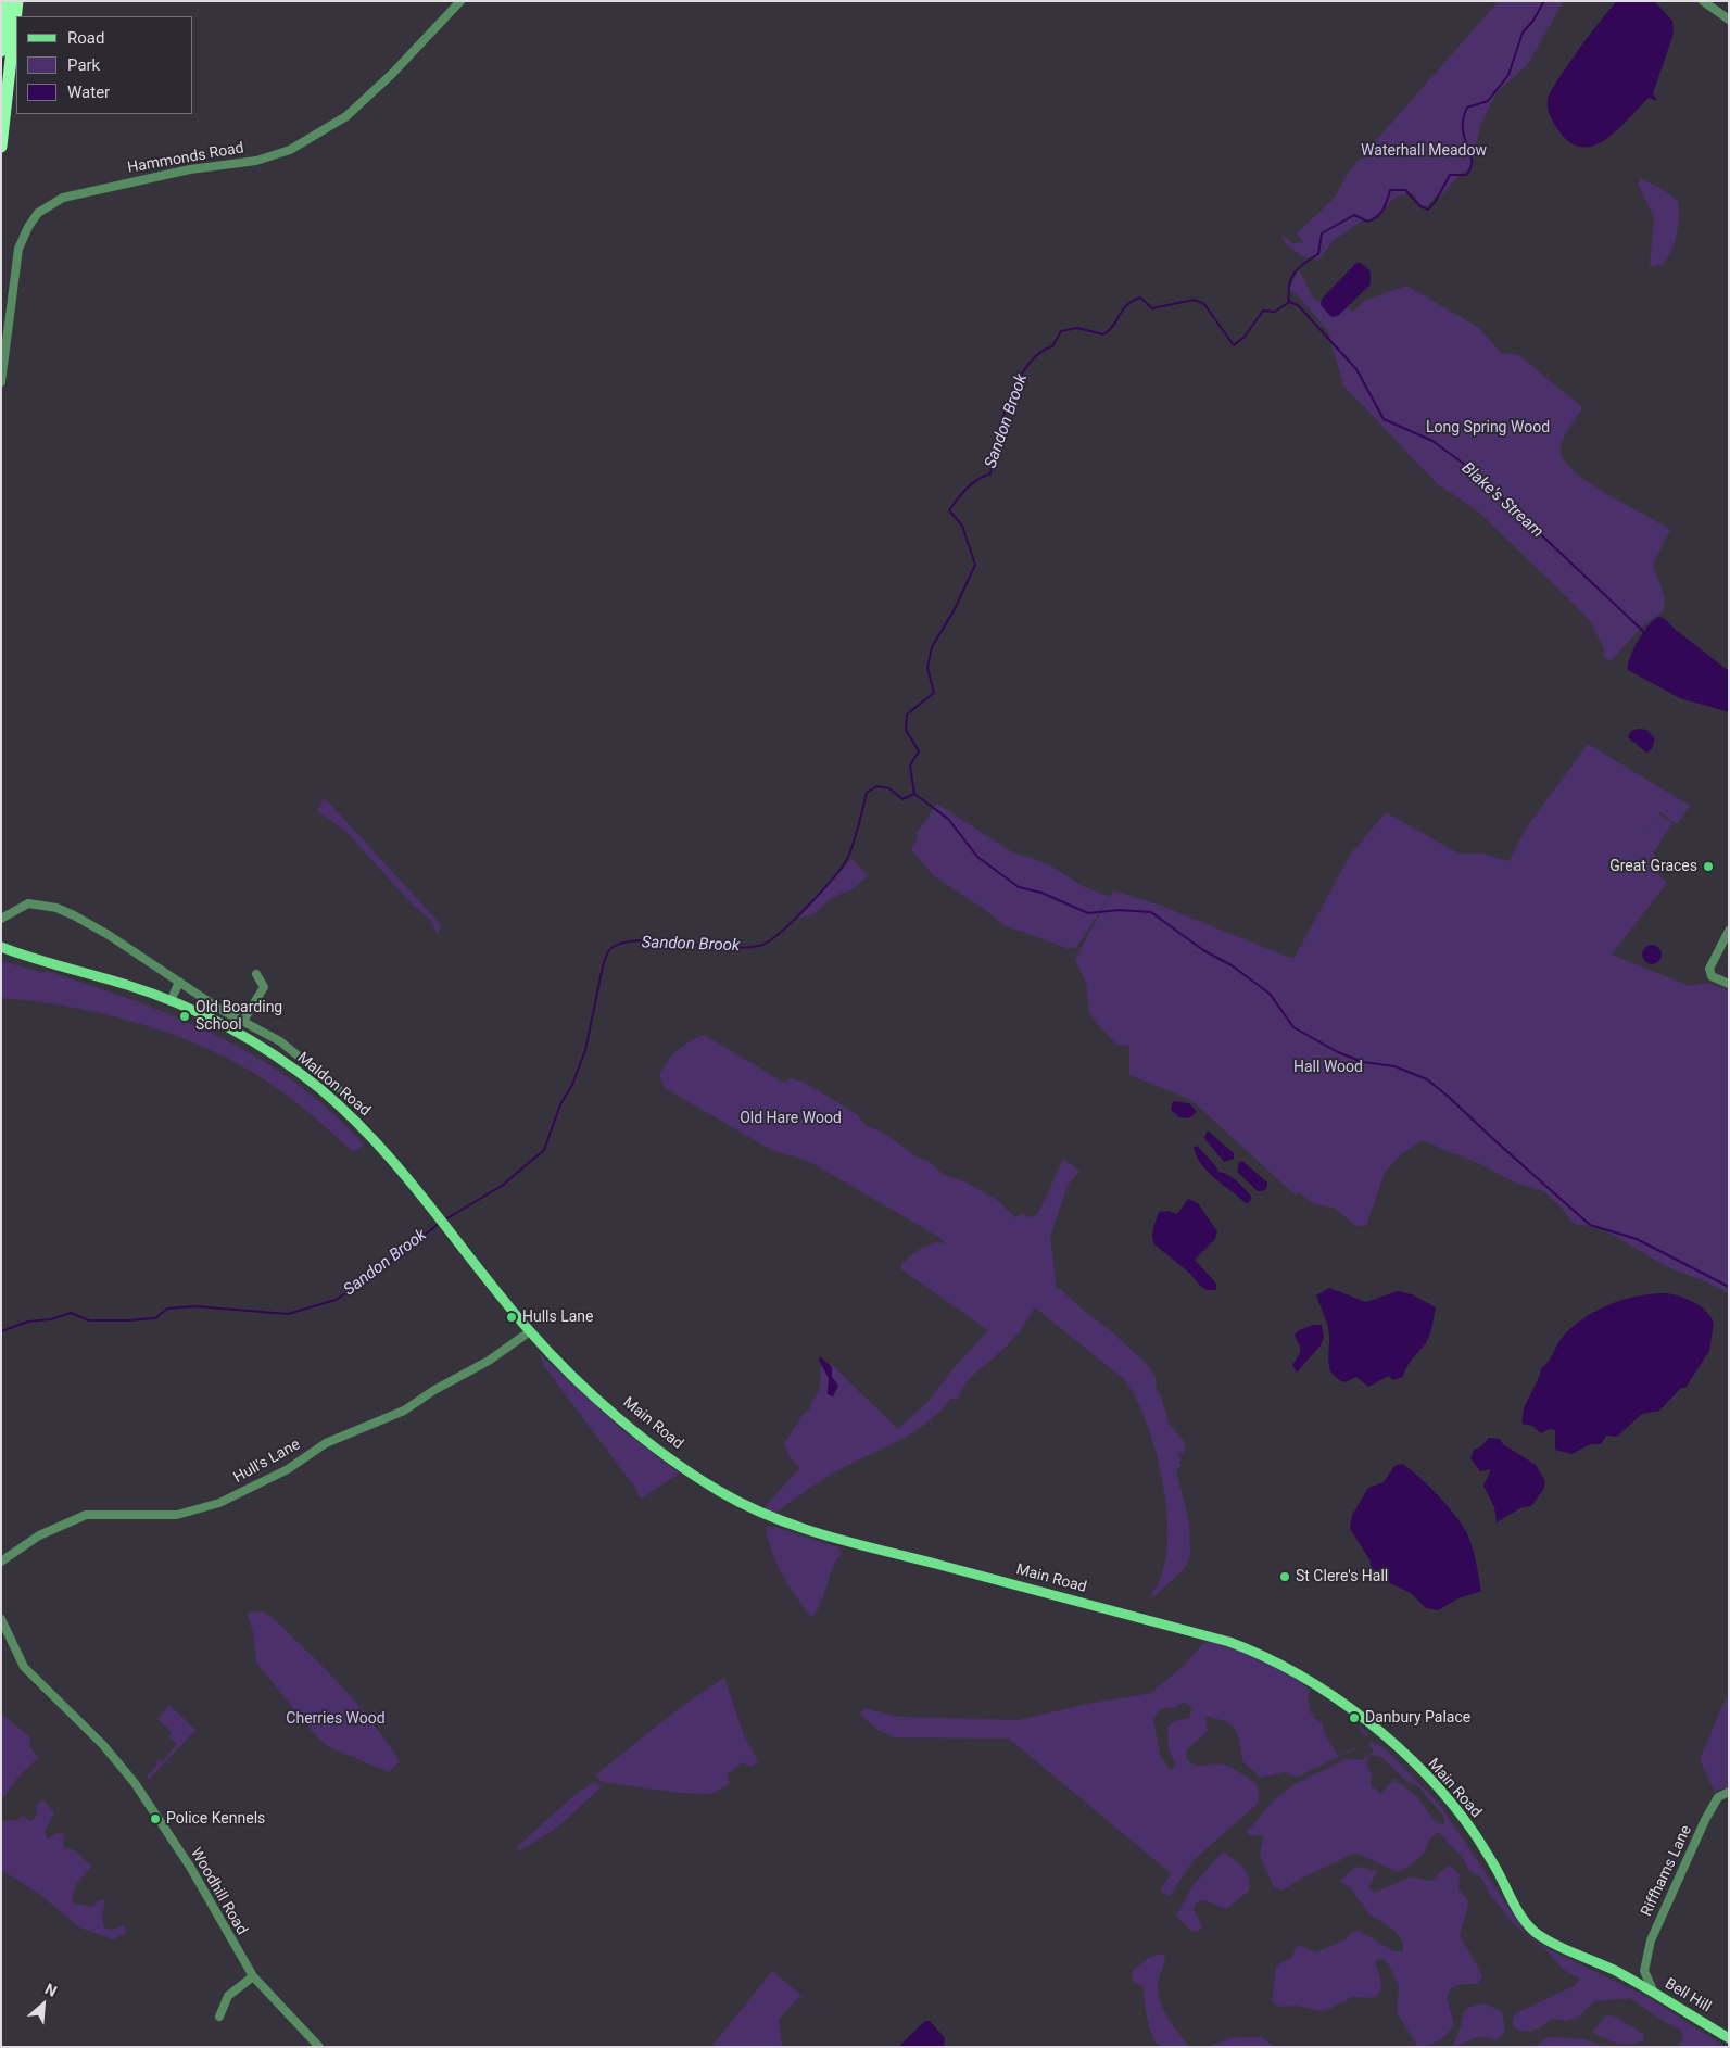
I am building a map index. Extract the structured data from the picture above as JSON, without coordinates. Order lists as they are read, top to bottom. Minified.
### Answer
{"streets":{"main road":["Maldon Road","Main Road","Bell Hill"],"street":["Hammonds Road","Hull's Lane","Riffhams Lane","Woodhill Road"]},"crossings":[["Maldon Road","Main Road"],["Main Road","Hull's Lane"],["Main Road","Bell Hill"]],"water":["Sandon Brook","Blake's Stream"],"parks":["Waterhall Meadow","Long Spring Wood","Hall Wood","Old Hare Wood","Cherries Wood"],"places":["Great Graces","Old Boarding School","Hulls Lane","St Clere's Hall","Danbury Palace","Police Kennels"],"legend":["Road","Park","Water"],"north":"top right"}
